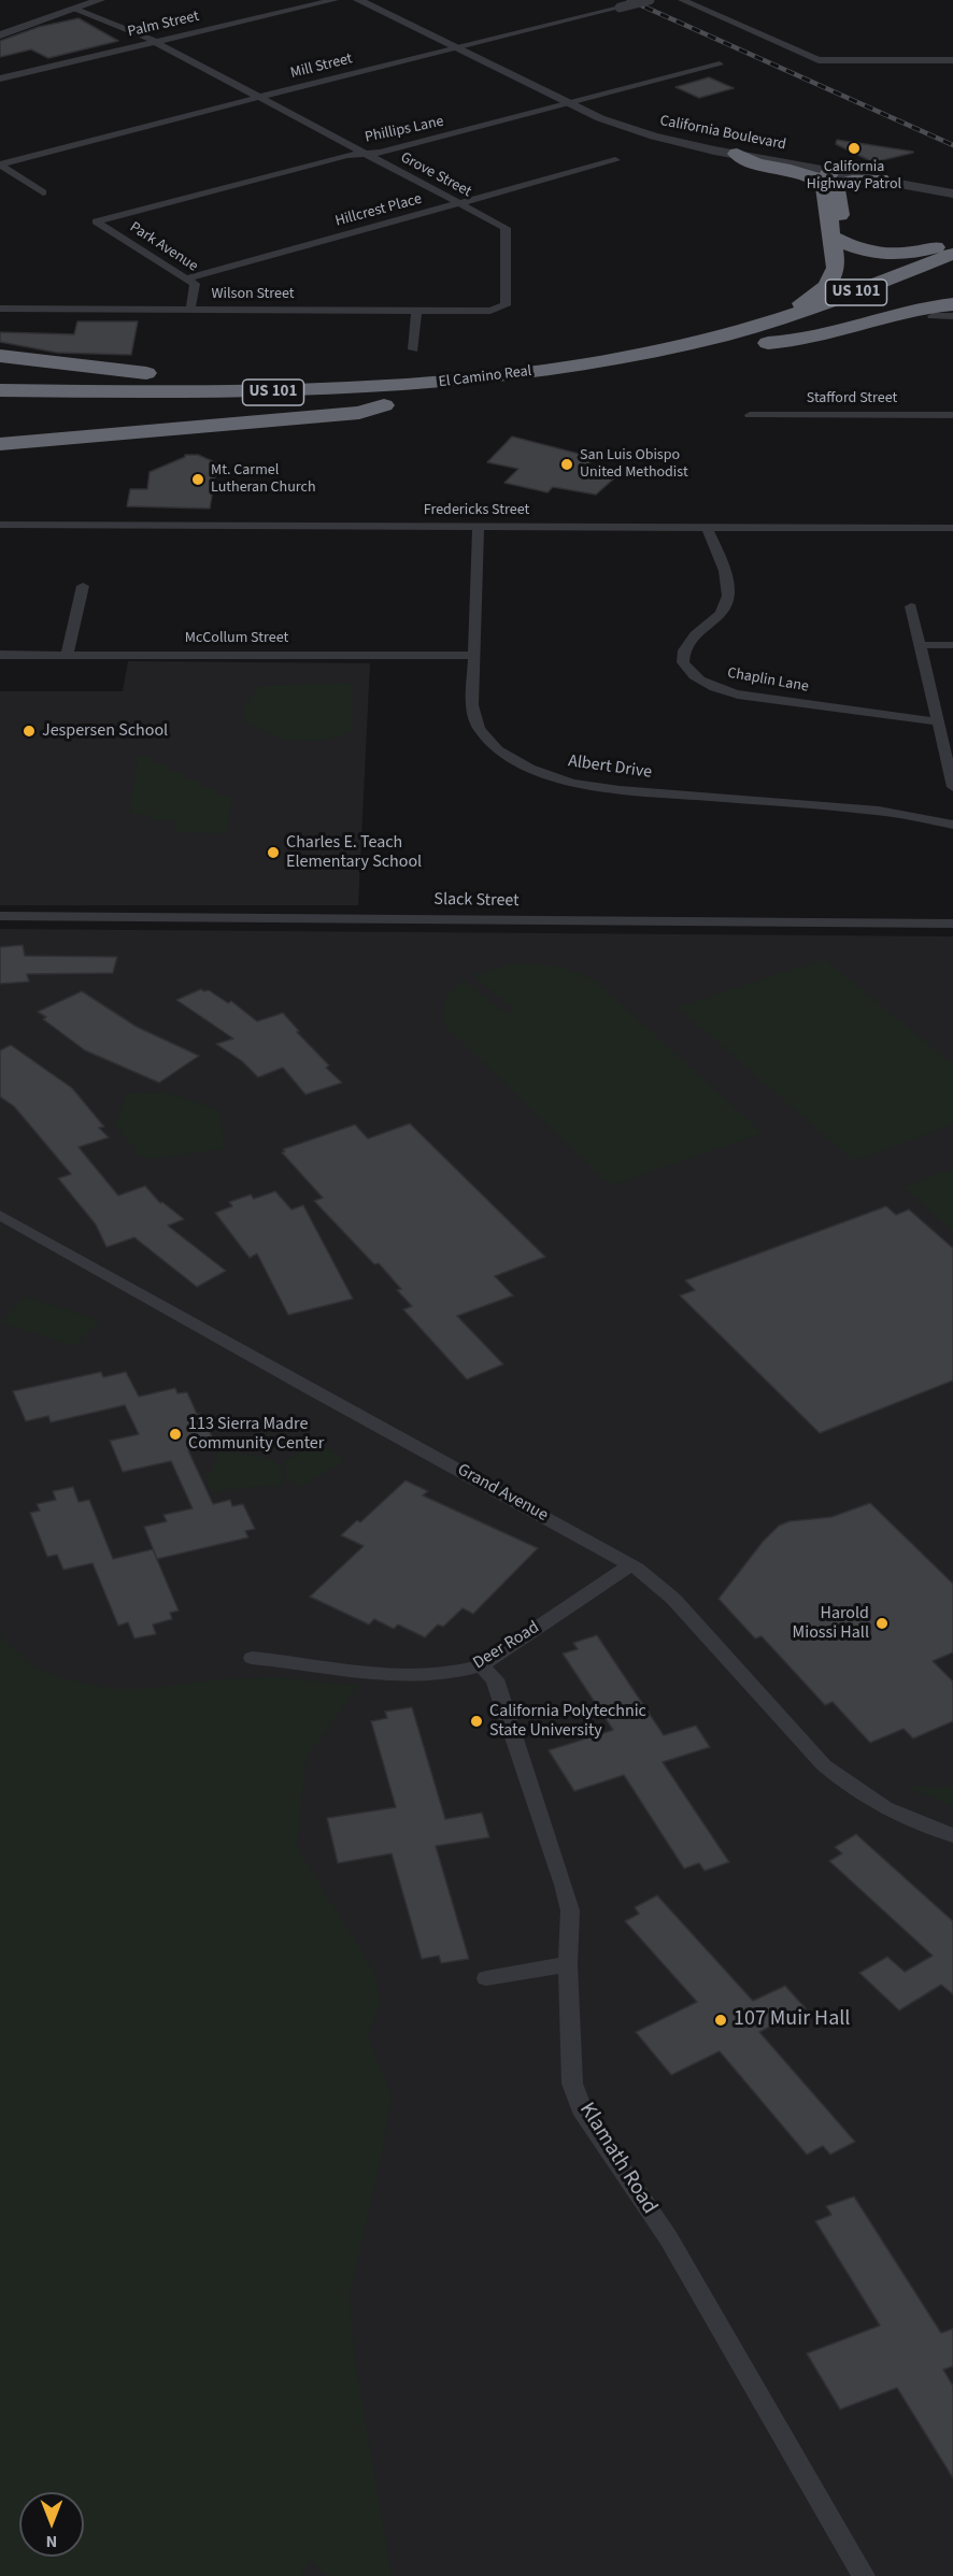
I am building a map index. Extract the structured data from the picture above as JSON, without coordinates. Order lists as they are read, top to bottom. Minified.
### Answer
{"streets":{"highway":["US 101","El Camino Real"],"street":["Palm Street","Mill Street","Phillips Lane","California Boulevard","Grove Street","Hillcrest Place","Park Avenue","Wilson Street","Stafford Street","Fredericks Street","McCollum Street","Chaplin Lane","Albert Drive","Slack Street","Grand Avenue","Deer Road","Klamath Road"]},"crossings":[["Palm Street","Grove Street"],["Mill Street","California Boulevard"],["Mill Street","Grove Street"],["Phillips Lane","California Boulevard"],["Phillips Lane","Grove Street"],["Phillips Lane","Park Avenue"],["Grove Street","Hillcrest Place"],["Grove Street","Wilson Street"],["Hillcrest Place","Park Avenue"],["Park Avenue","Wilson Street"],["Fredericks Street","Chaplin Lane"],["Fredericks Street","Albert Drive"],["McCollum Street","Albert Drive"],["Grand Avenue","Deer Road"],["Deer Road","Klamath Road"]],"places":["California Highway Patrol","San Luis Obispo United Methodist","Mt. Carmel Lutheran Church","Jespersen School","Charles E. Teach Elementary School","113 Sierra Madre Community Center","Harold Miossi Hall","California Polytechnic State University","107 Muir Hall"],"north":"bottom"}
